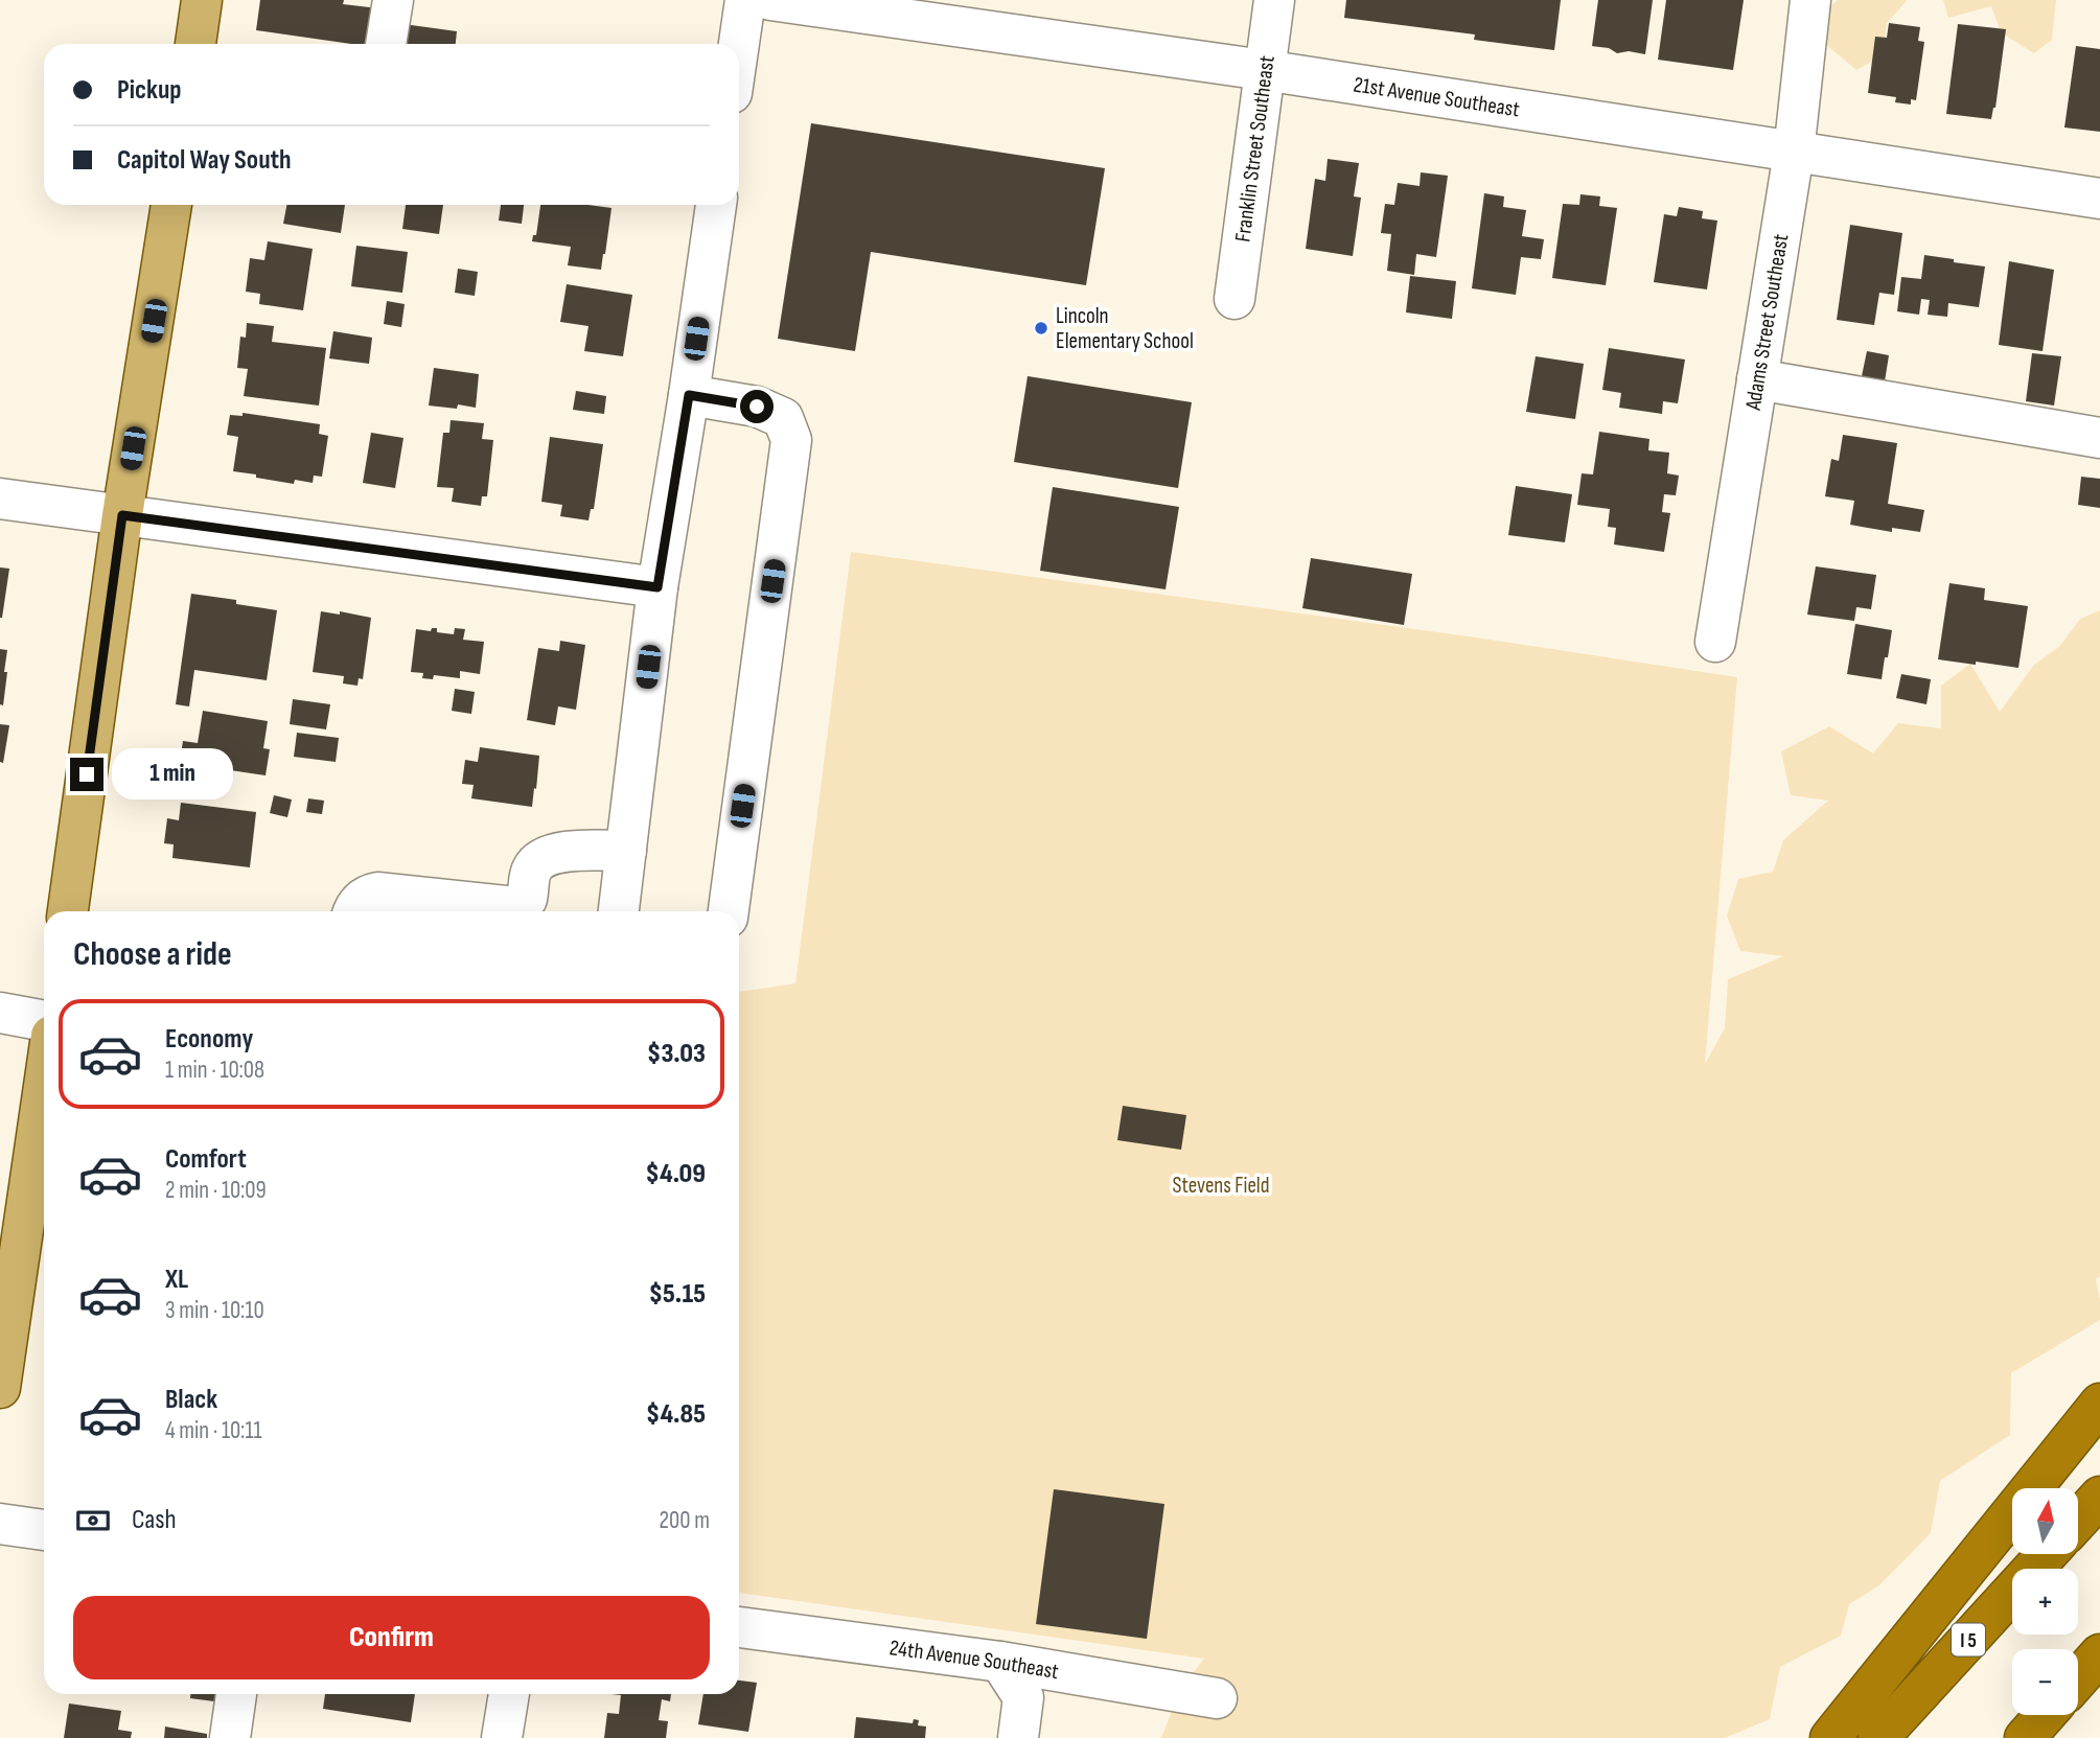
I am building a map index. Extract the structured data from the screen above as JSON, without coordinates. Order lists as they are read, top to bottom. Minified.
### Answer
{"streets":{"highway":["I 5"],"street":["21st Avenue Southeast","Franklin Street Southeast","Adams Street Southeast","24th Avenue Southeast"]},"crossings":[["21st Avenue Southeast","Franklin Street Southeast"],["21st Avenue Southeast","Adams Street Southeast"]],"parks":["Stevens Field"],"places":["Lincoln Elementary School"],"north":"top","page":{"banner":["Pickup","Capitol Way South"],"bubble":"1 min","heading":"Choose a ride","list":[{"name":"Economy","note":"1 min · 10:08","value":"$3.03"},{"name":"Comfort","note":"2 min · 10:09","value":"$4.09"},{"name":"XL","note":"3 min · 10:10","value":"$5.15"},{"name":"Black","note":"4 min · 10:11","value":"$4.85"}],"pay":["Cash","200 m"],"map_buttons":["+","−"],"buttons":"Confirm"}}
